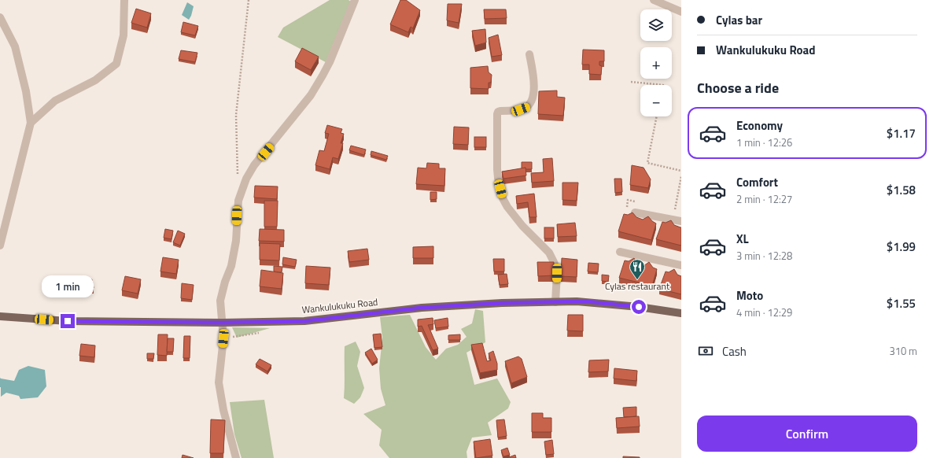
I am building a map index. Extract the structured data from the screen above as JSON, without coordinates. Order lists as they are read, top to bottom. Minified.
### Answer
{"streets":{"main road":["Wankulukuku Road"]},"places":{"restaurant":["Cylas restaurant"]},"page":{"banner":["Cylas bar","Wankulukuku Road"],"map_buttons":["+","−"],"heading":"Choose a ride","list":[{"name":"Economy","note":"1 min · 12:26","value":"$1.17"},{"name":"Comfort","note":"2 min · 12:27","value":"$1.58"},{"name":"XL","note":"3 min · 12:28","value":"$1.99"},{"name":"Moto","note":"4 min · 12:29","value":"$1.55"}],"bubble":"1 min","pay":["Cash","310 m"],"buttons":"Confirm"}}
